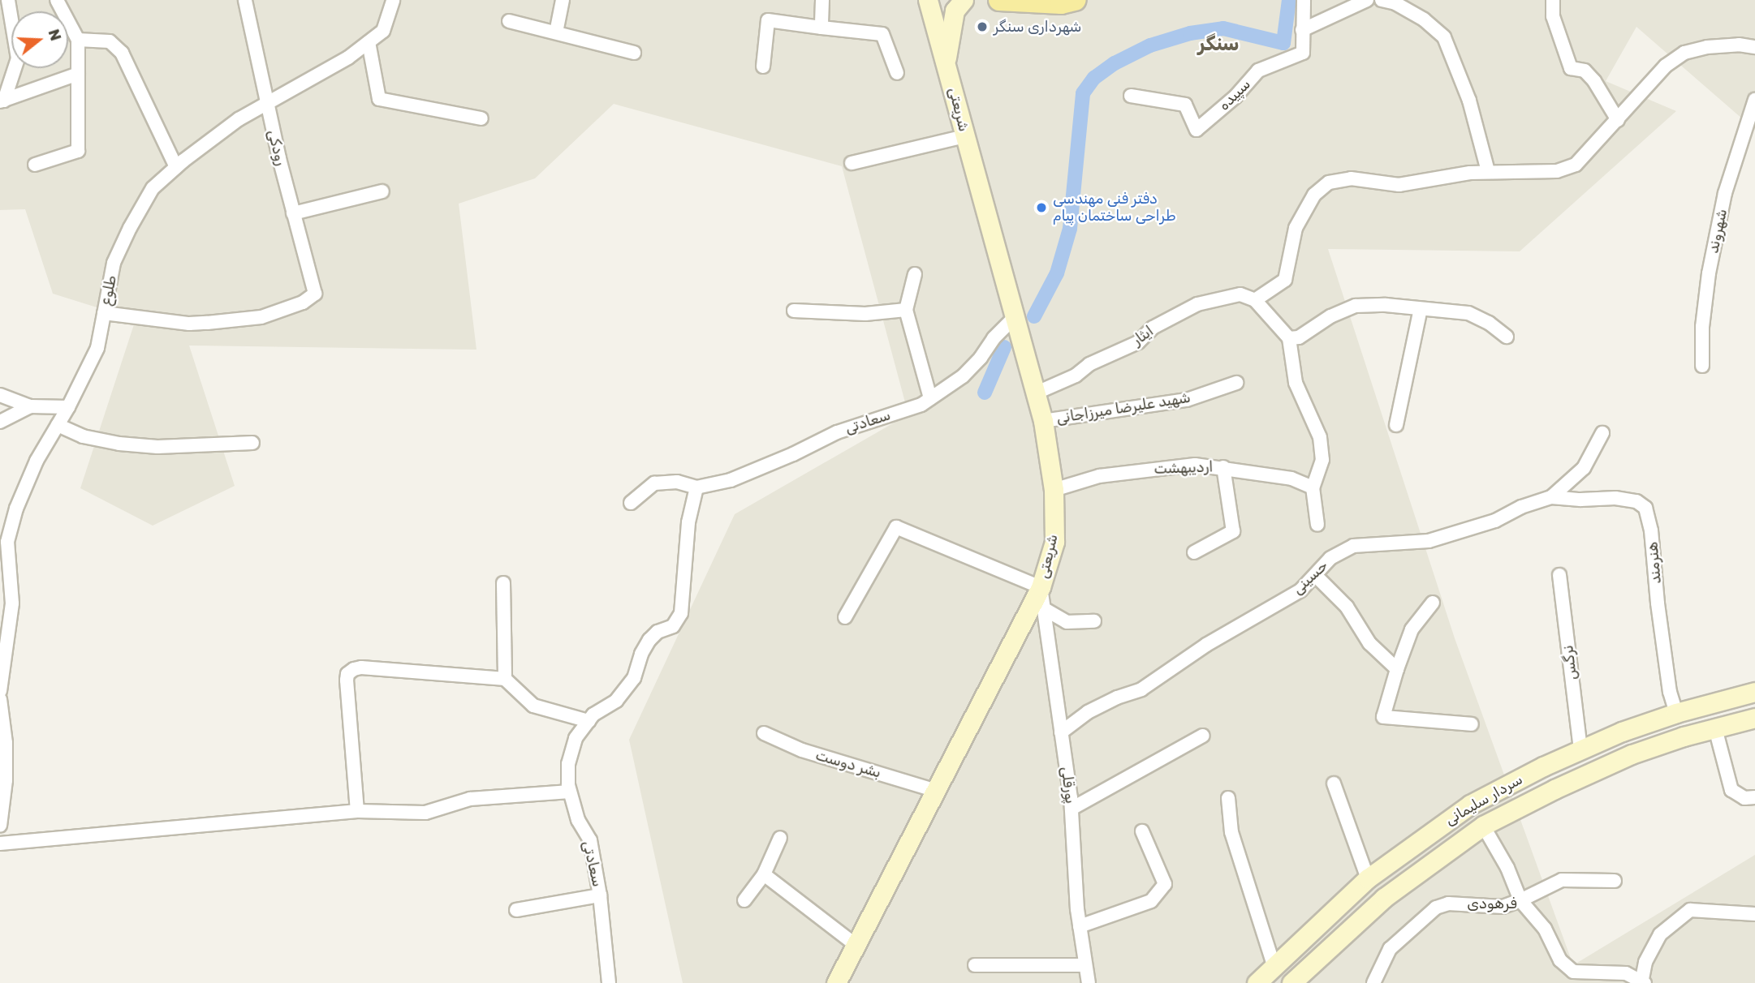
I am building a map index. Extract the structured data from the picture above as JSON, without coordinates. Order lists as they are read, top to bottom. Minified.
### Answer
{"streets":{"street":["سپیده","شریعتی","رودکی","شهروند","طلوع","ایثار","شهید علیرضا میرزاجانی","سعادتی","اردیبهشت","هنرمند","حسینی","نرگس","بشر دوست","پورقلی","سردار سلیمانی","فرهودی"]},"crossings":[["شریعتی","ایثار"],["شریعتی","شهید علیرضا میرزاجانی"],["شریعتی","سعادتی"],["شریعتی","اردیبهشت"],["شریعتی","بشر دوست"],["شریعتی","پورقلی"],["رودکی","طلوع"],["هنرمند","حسینی"],["هنرمند","سردار سلیمانی"],["حسینی","پورقلی"],["نرگس","سردار سلیمانی"]],"districts":["سنگر"],"places":["شهرداری سنگر","دفتر فنی مهندسی طراحی ساختمان پیام"],"north":"right"}
